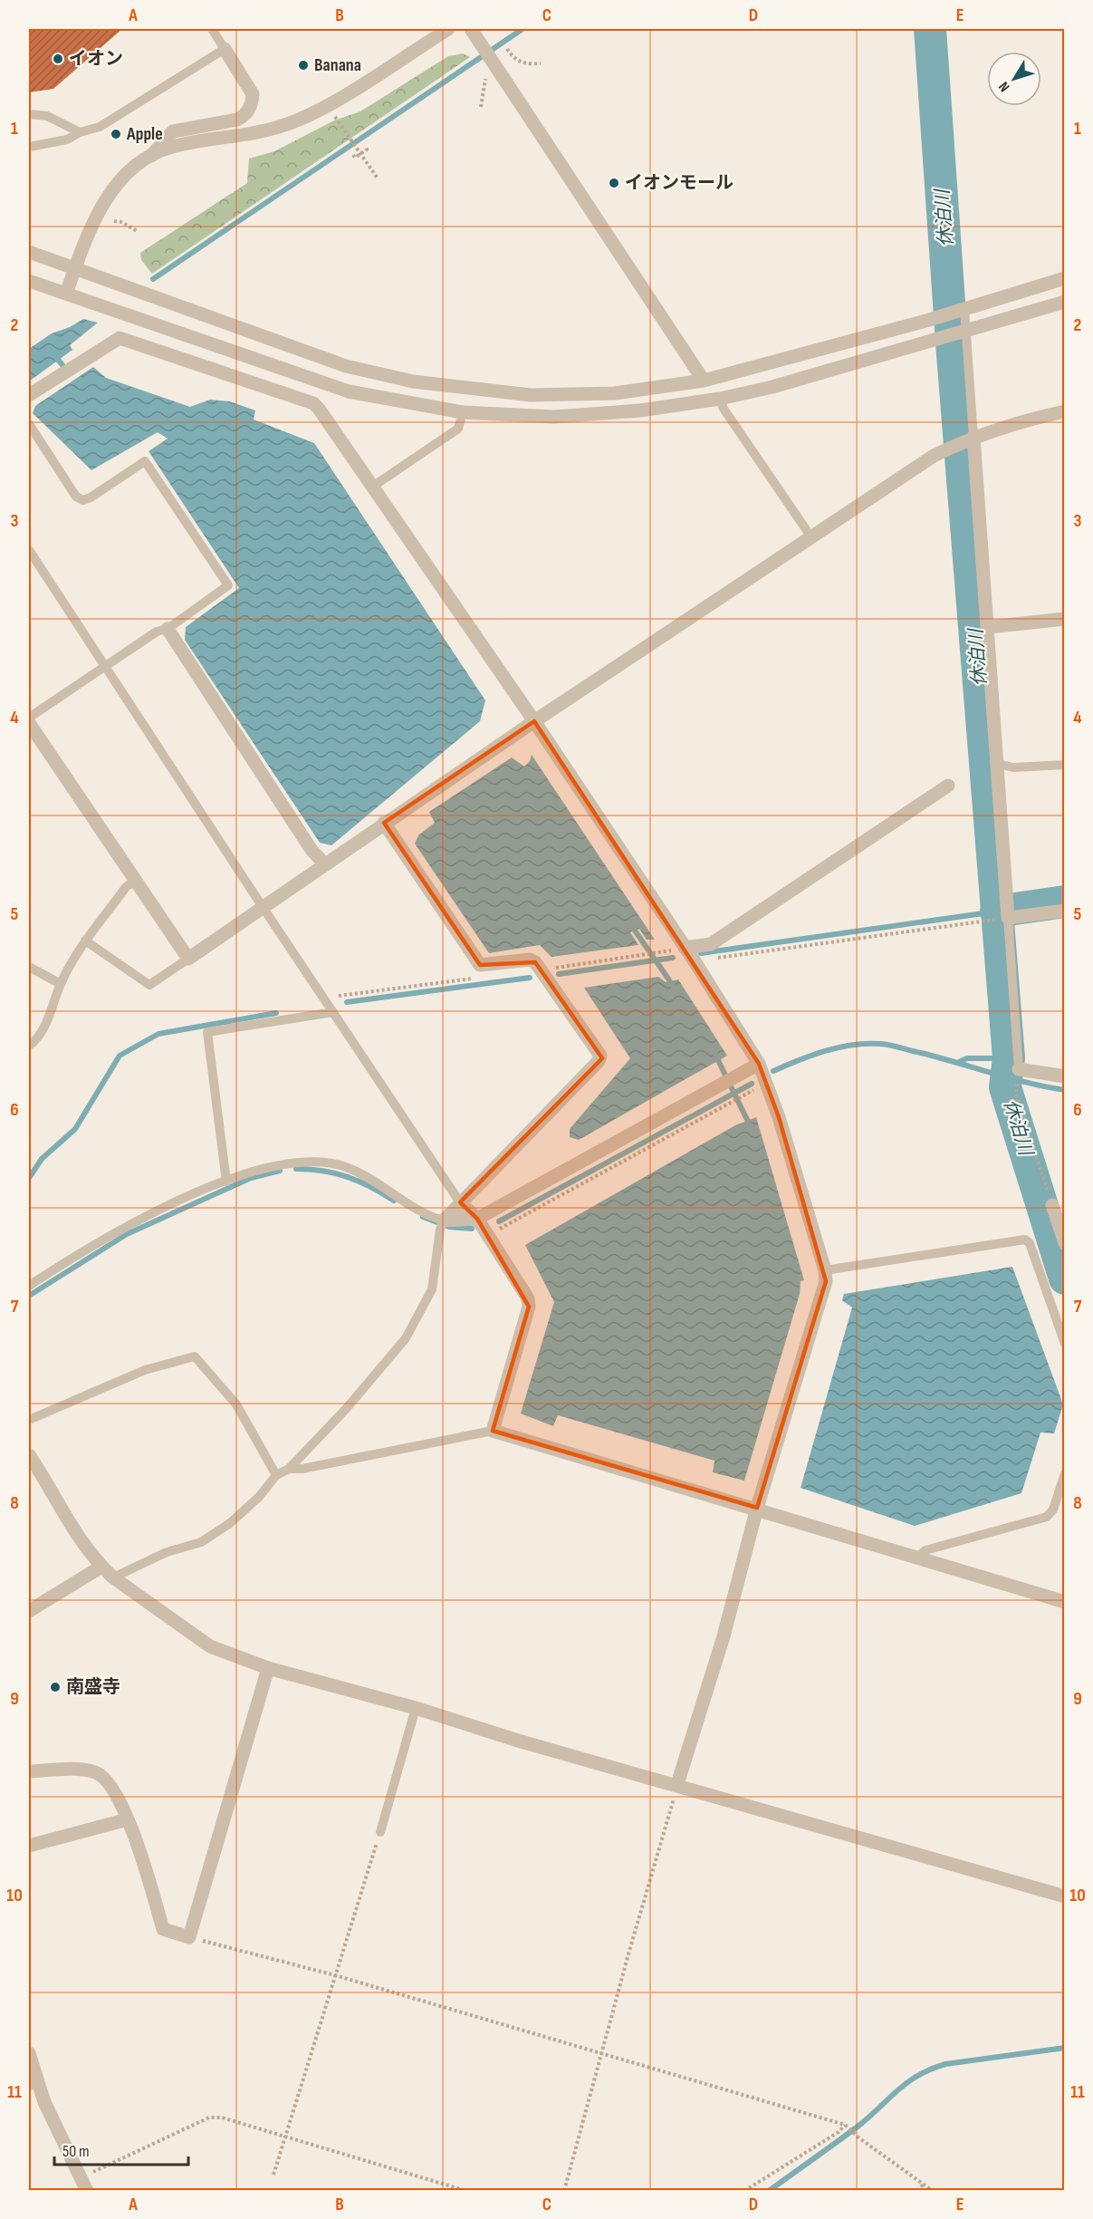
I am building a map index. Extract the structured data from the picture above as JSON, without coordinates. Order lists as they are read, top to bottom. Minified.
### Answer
{"water":["休泊川"],"places":["イオン","Banana","Apple","イオンモール","南盛寺"],"scale_bar":"50 m","north":"bottom left","grid":{"columns":["A","B","C","D","E"],"rows":["1","2","3","4","5","6","7","8","9","10","11"]}}
